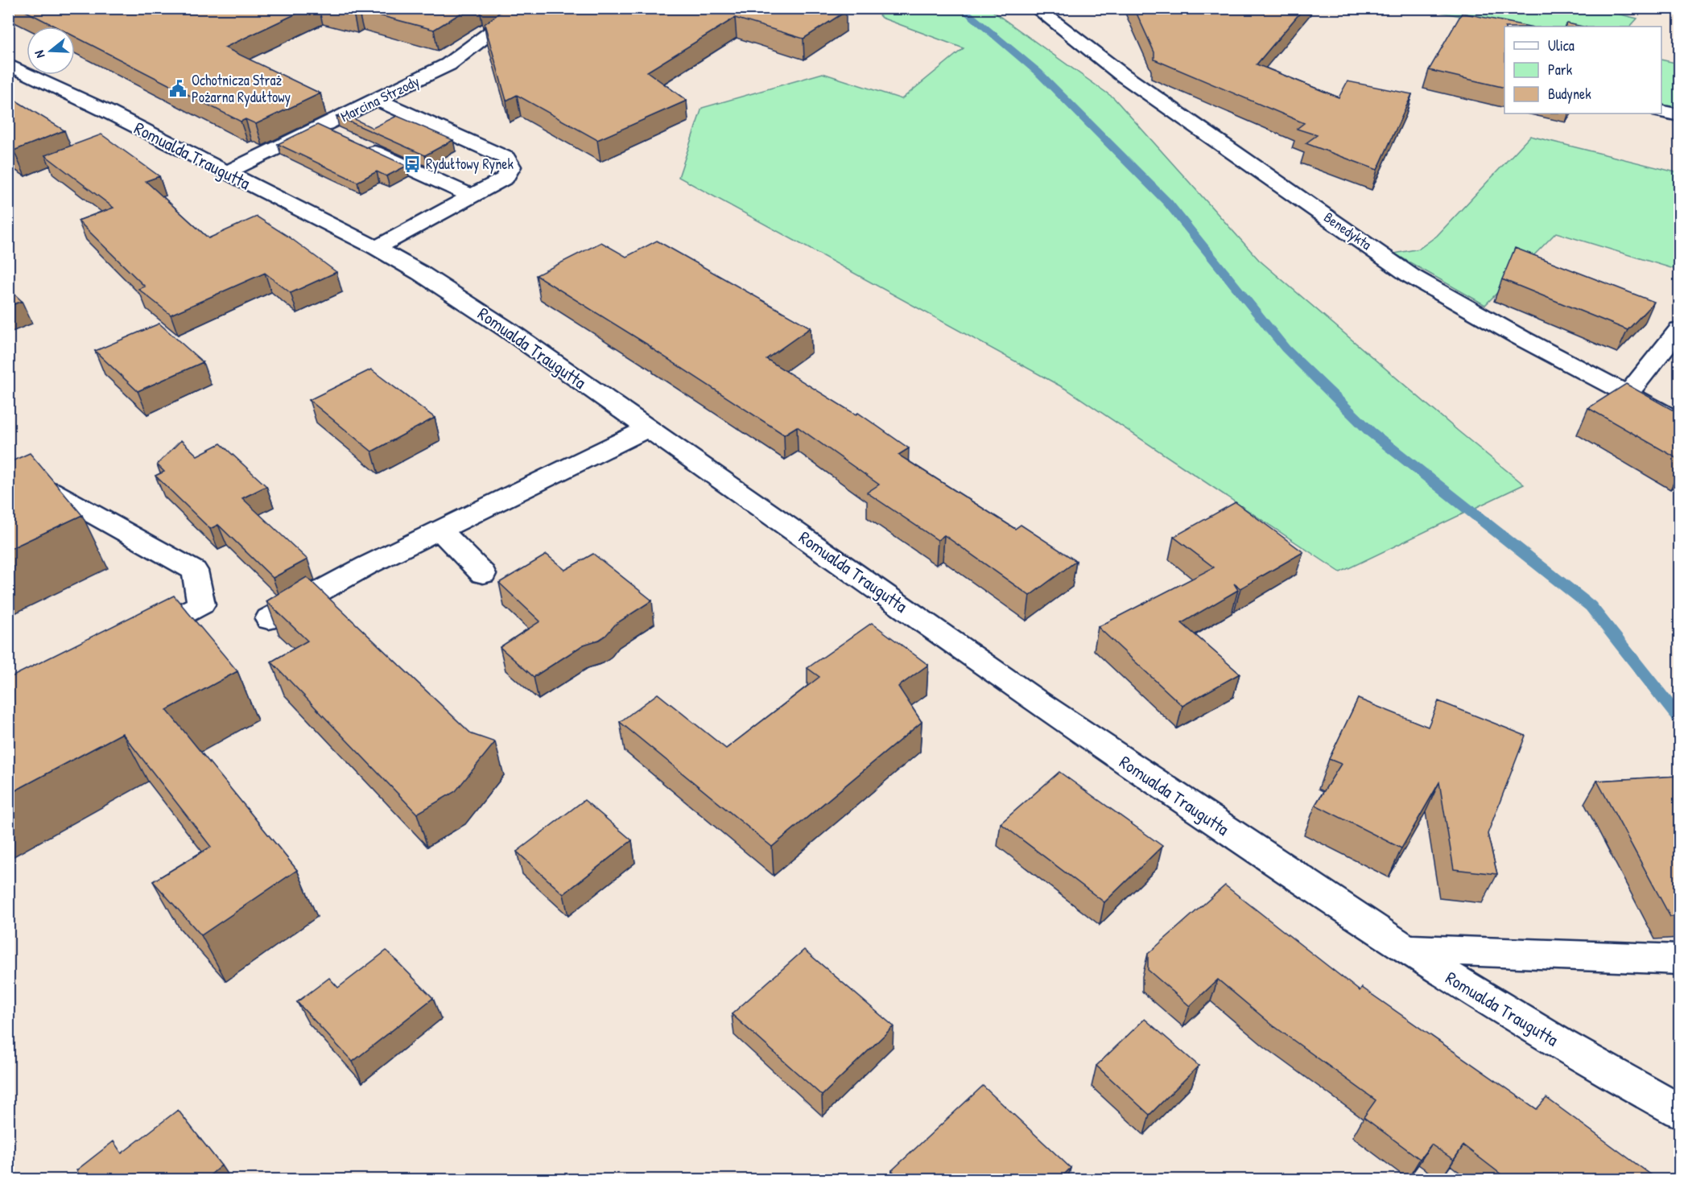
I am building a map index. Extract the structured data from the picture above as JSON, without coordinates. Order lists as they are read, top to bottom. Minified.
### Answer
{"streets":{"street":["Marcina Strzody","Romualda Traugutta","Benedykta"]},"crossings":[["Marcina Strzody","Romualda Traugutta"]],"places":{"public building":["Ochotnicza Straż Pożarna Rydułtowy"],"bus stop":["Rydułtowy Rynek"]},"legend":["Ulica","Park","Budynek"],"north":"left"}
